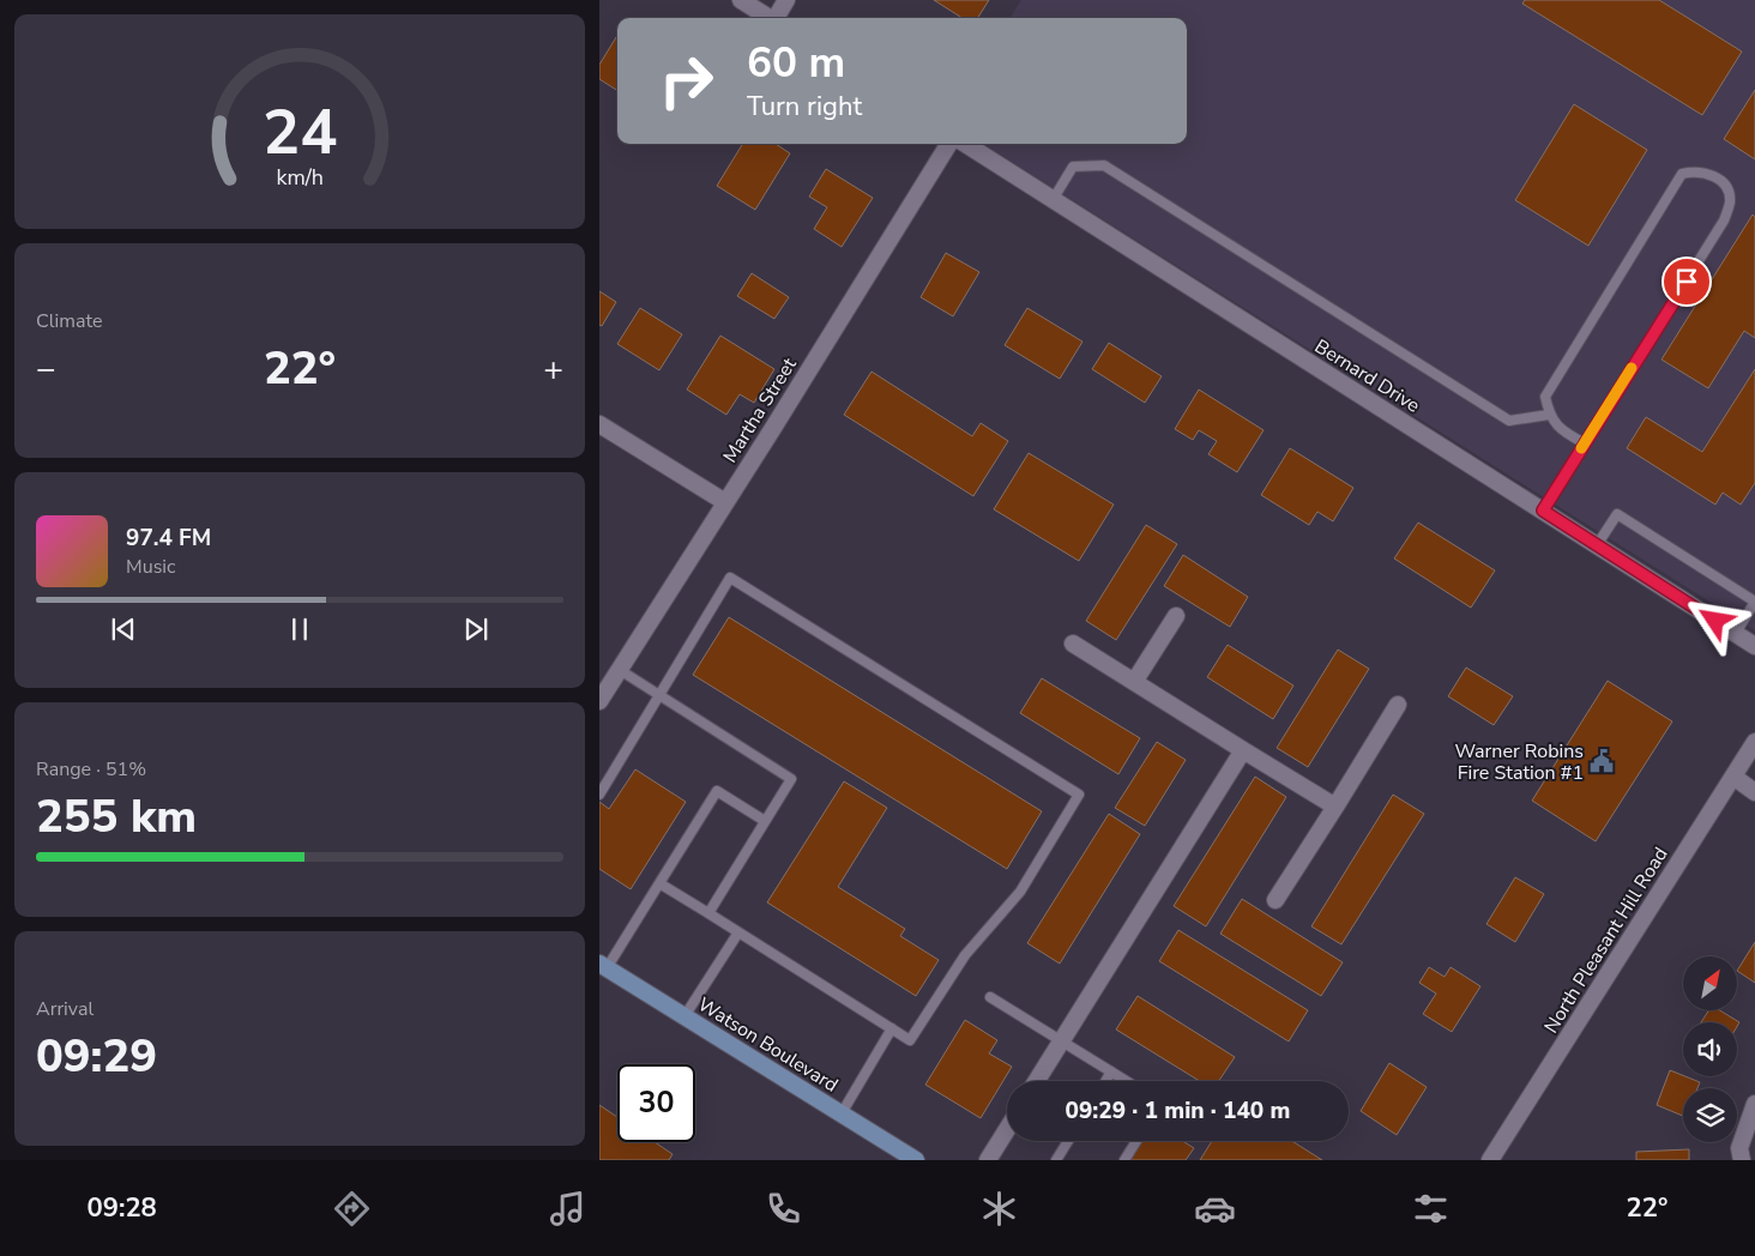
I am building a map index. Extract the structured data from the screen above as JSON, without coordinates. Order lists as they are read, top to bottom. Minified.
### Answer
{"streets":{"main road":["Watson Boulevard"],"street":["Bernard Drive","Martha Street","North Pleasant Hill Road"]},"places":{"public building":["Warner Robins Fire Station #1"]},"north":"top right","page":{"turn":["60 m","Turn right"],"tile":["Climate",["Range · 51%","255 km"],["Arrival","09:29"]],"heat":["−","22°","+"],"song":["97.4 FM","Music"],"limit":"30","trip":"09:29 · 1 min · 140 m","tabs":["09:28","22°"],"gauge":["24","km/h"]}}
